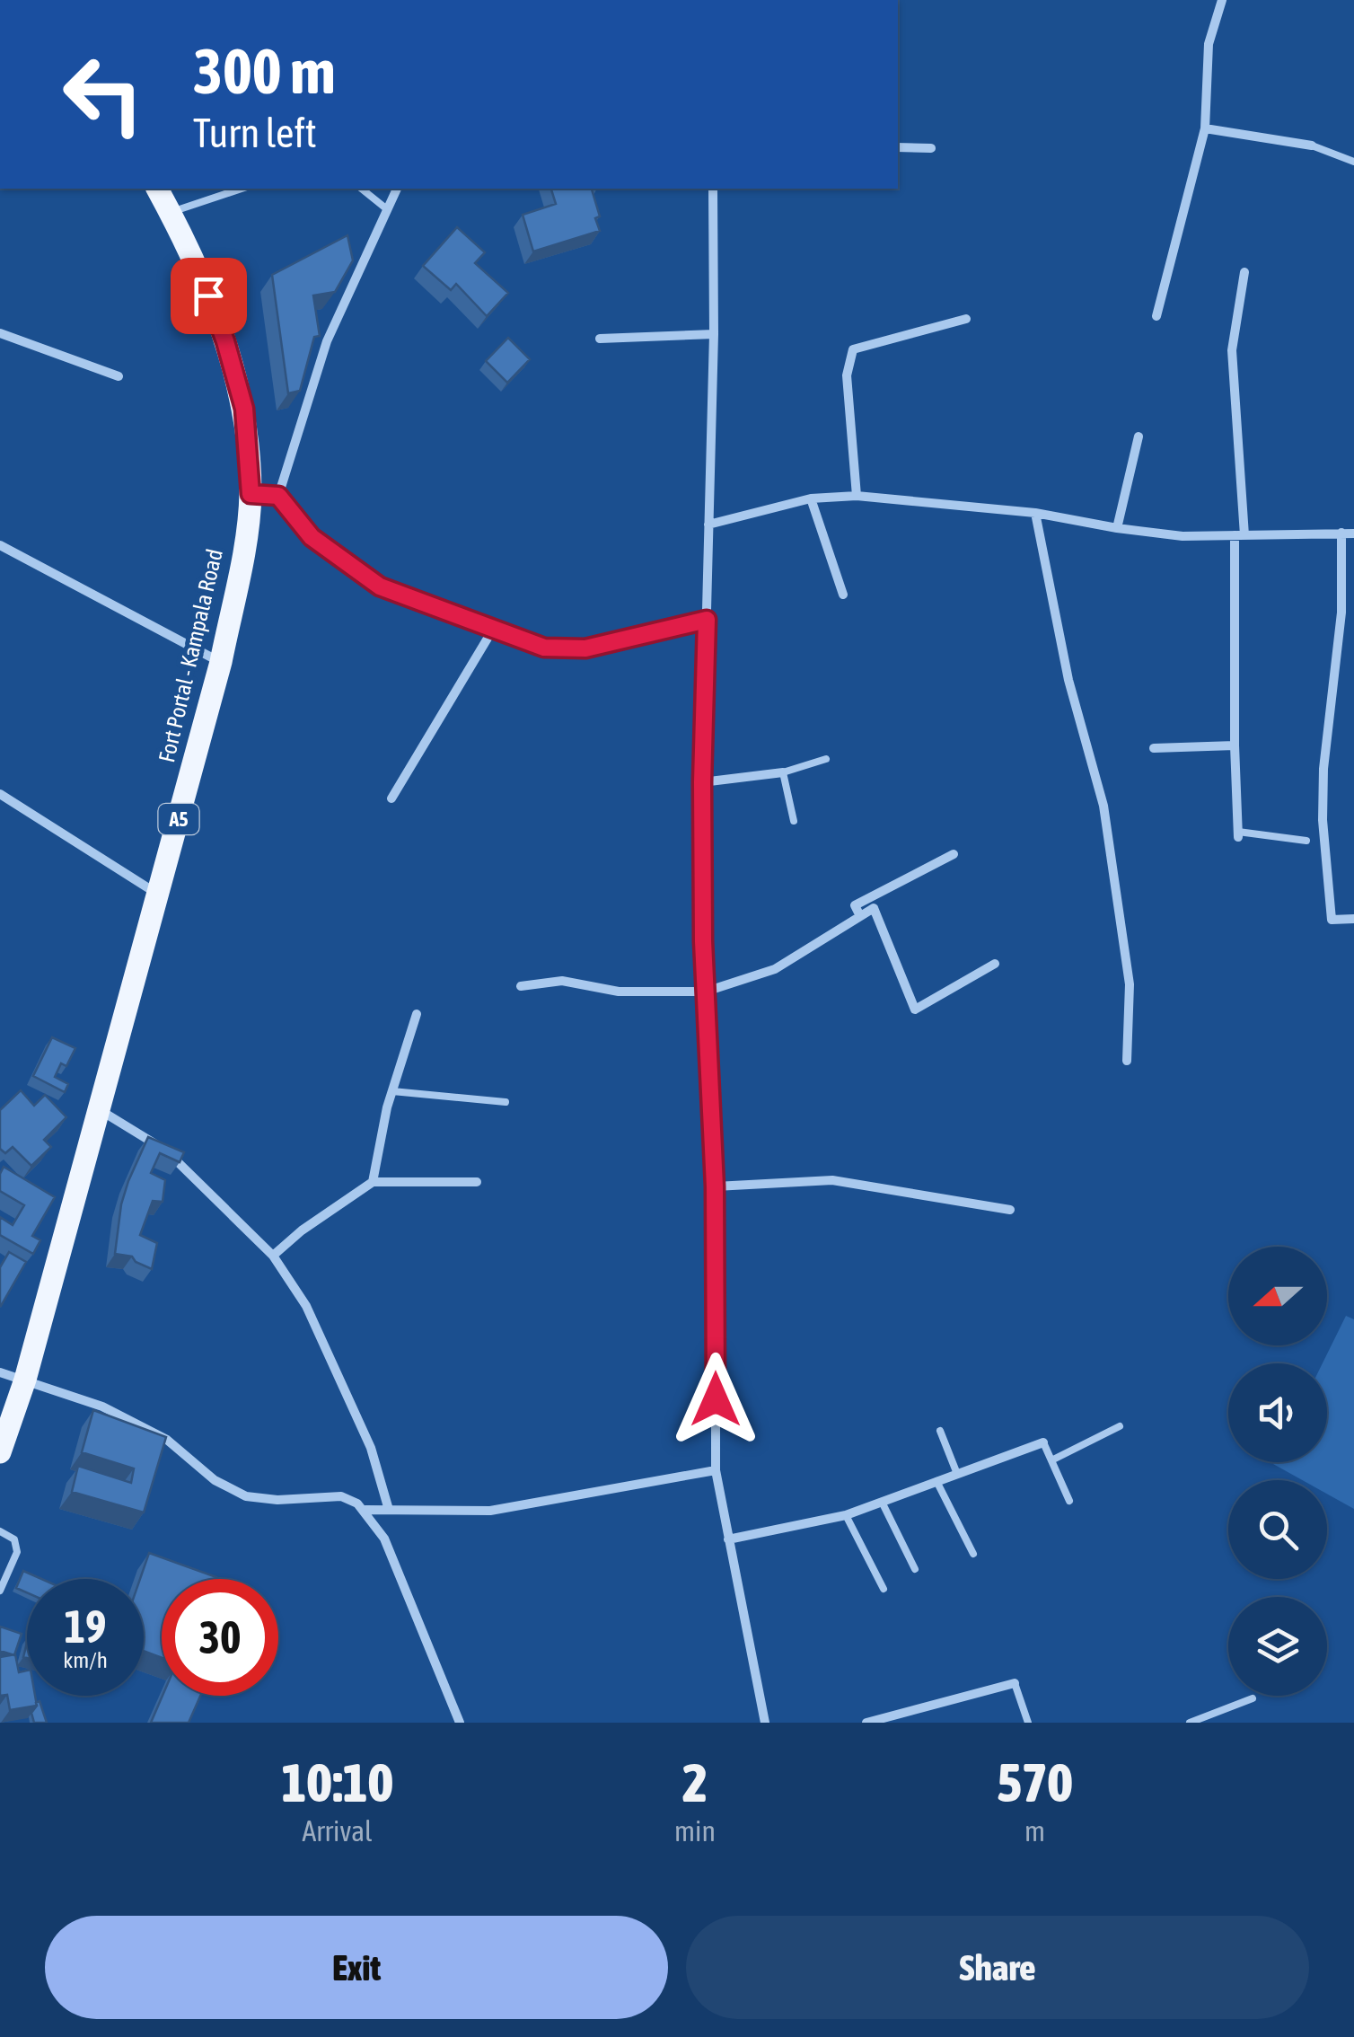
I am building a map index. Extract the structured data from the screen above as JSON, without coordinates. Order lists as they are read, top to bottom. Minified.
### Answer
{"streets":{"main road":["Fort Portal - Kampala Road","A5"]},"north":"left","page":{"turn":["300 m","Turn left"],"speed":"19 km/h","limit":"30","eta":["10:10","Arrival","2","min","570","m"],"buttons":["Exit","Share"]}}
